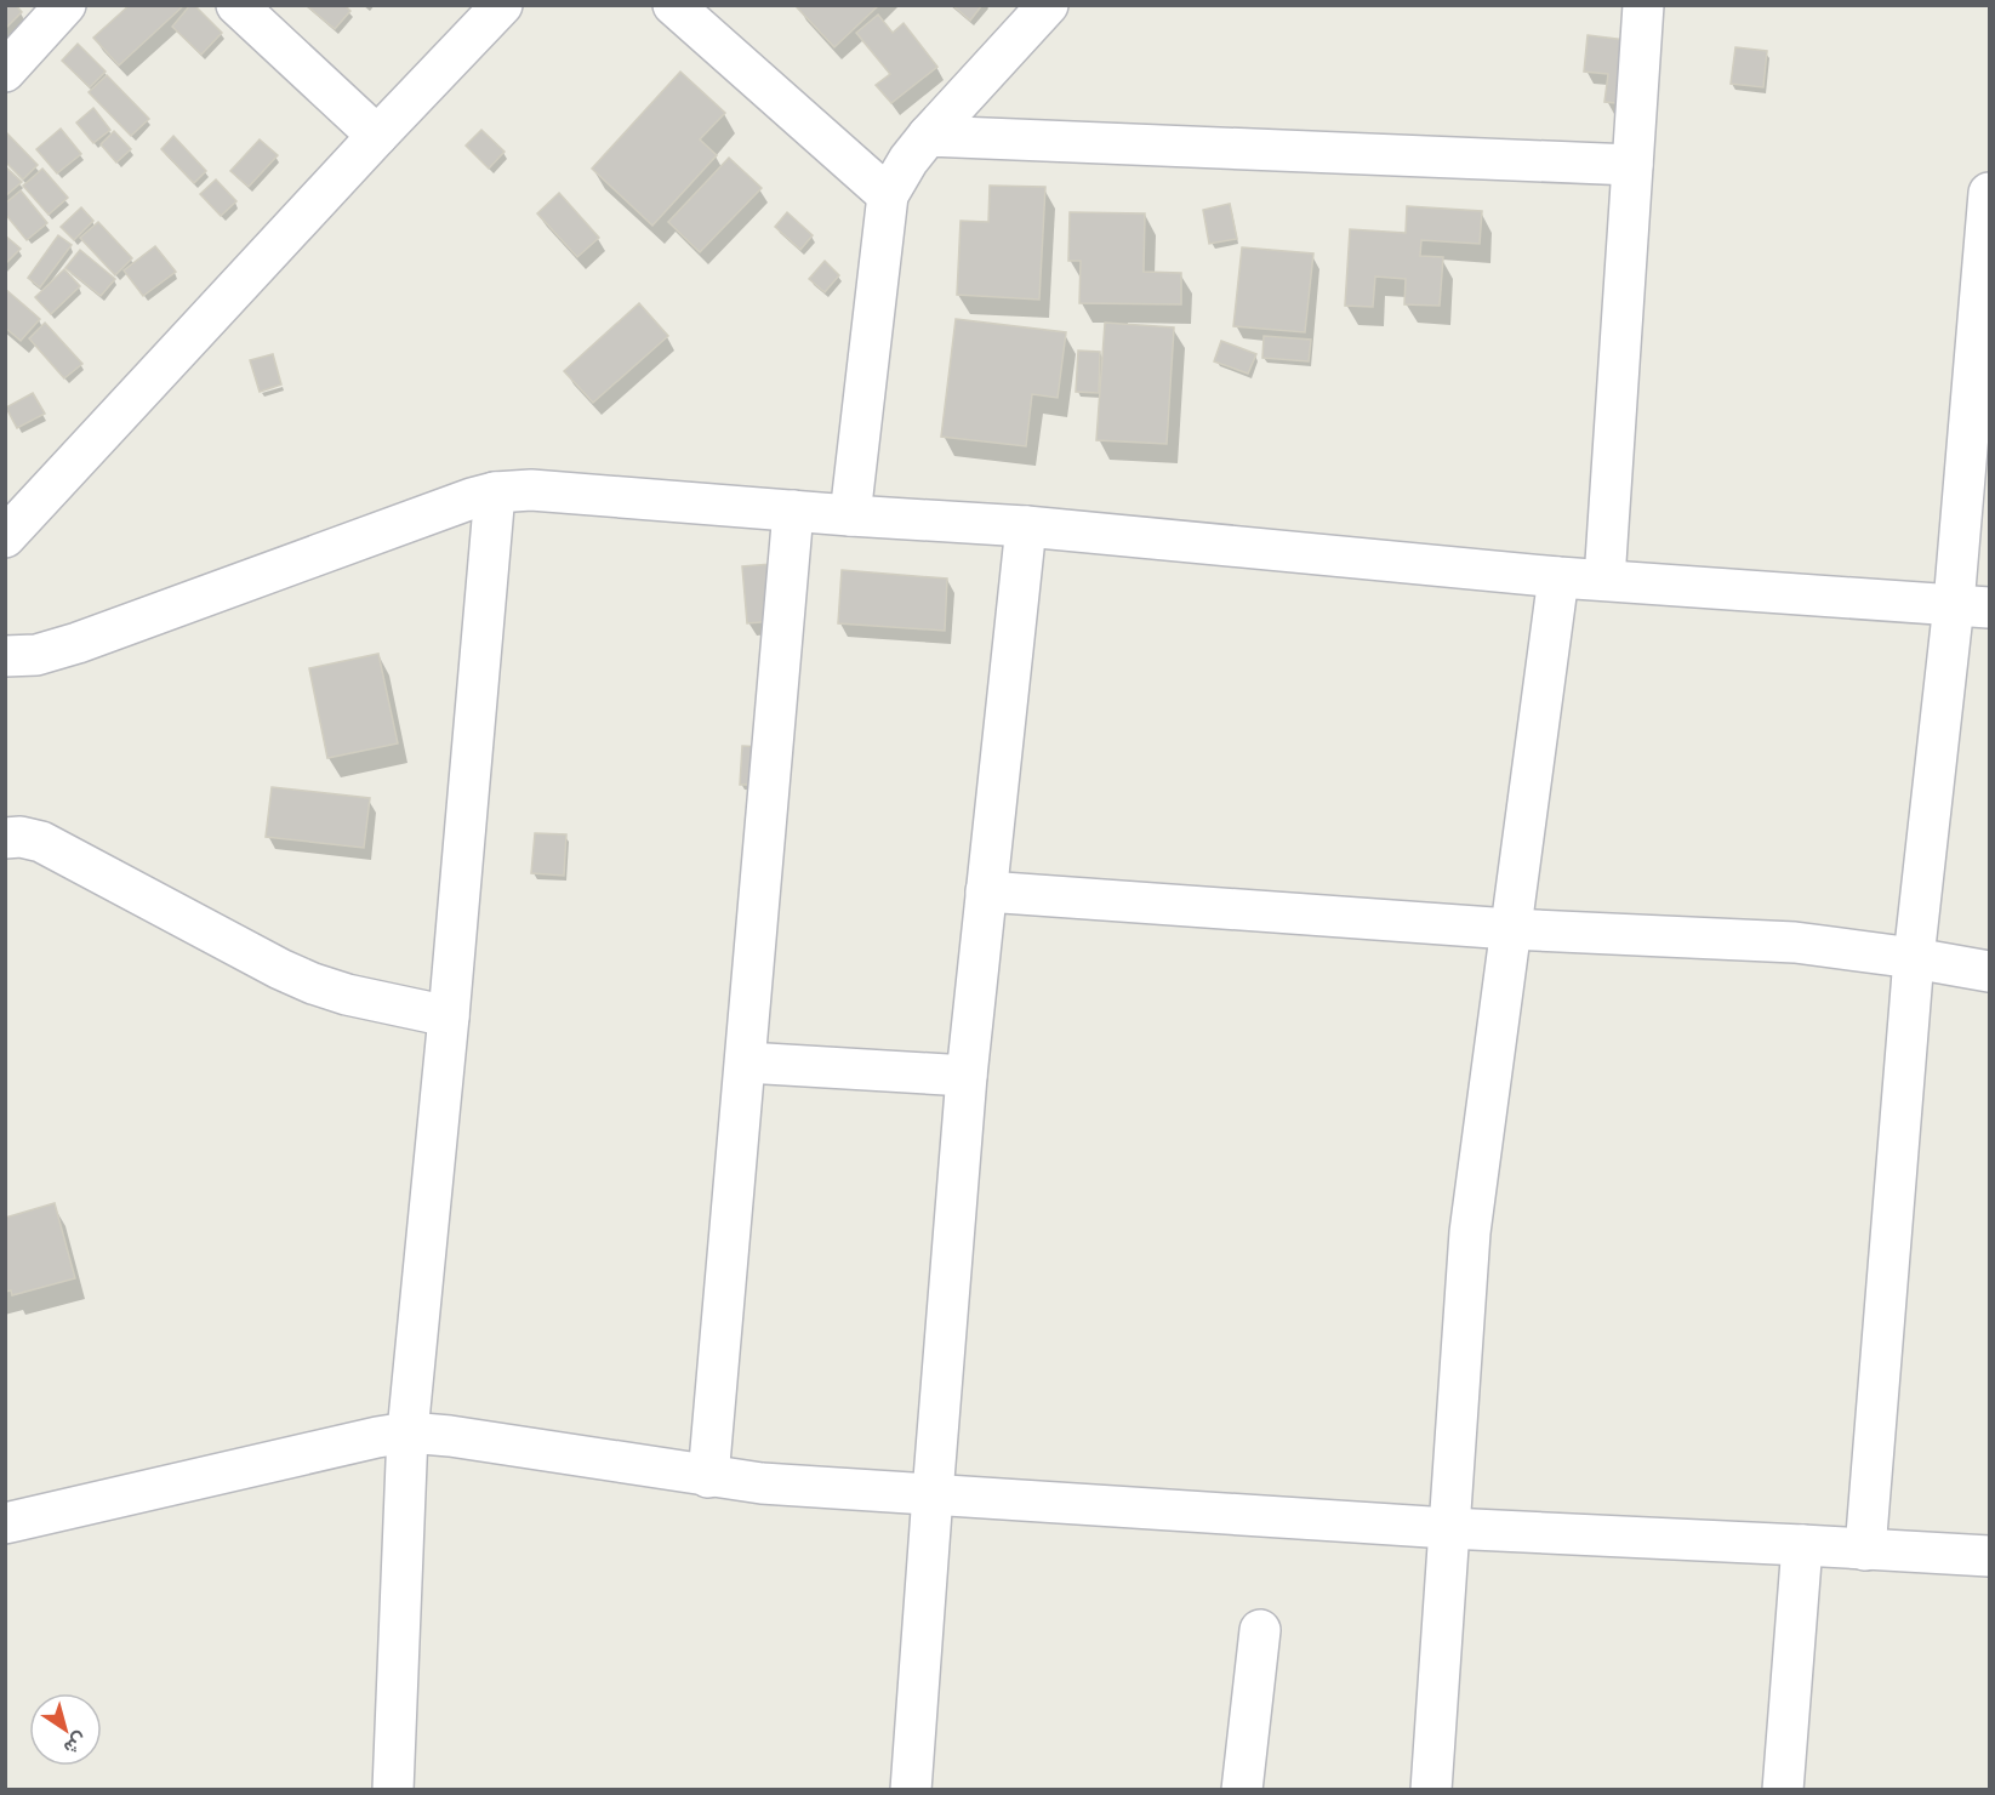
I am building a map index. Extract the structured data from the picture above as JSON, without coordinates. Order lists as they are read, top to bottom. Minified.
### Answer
{"north":"bottom right"}
